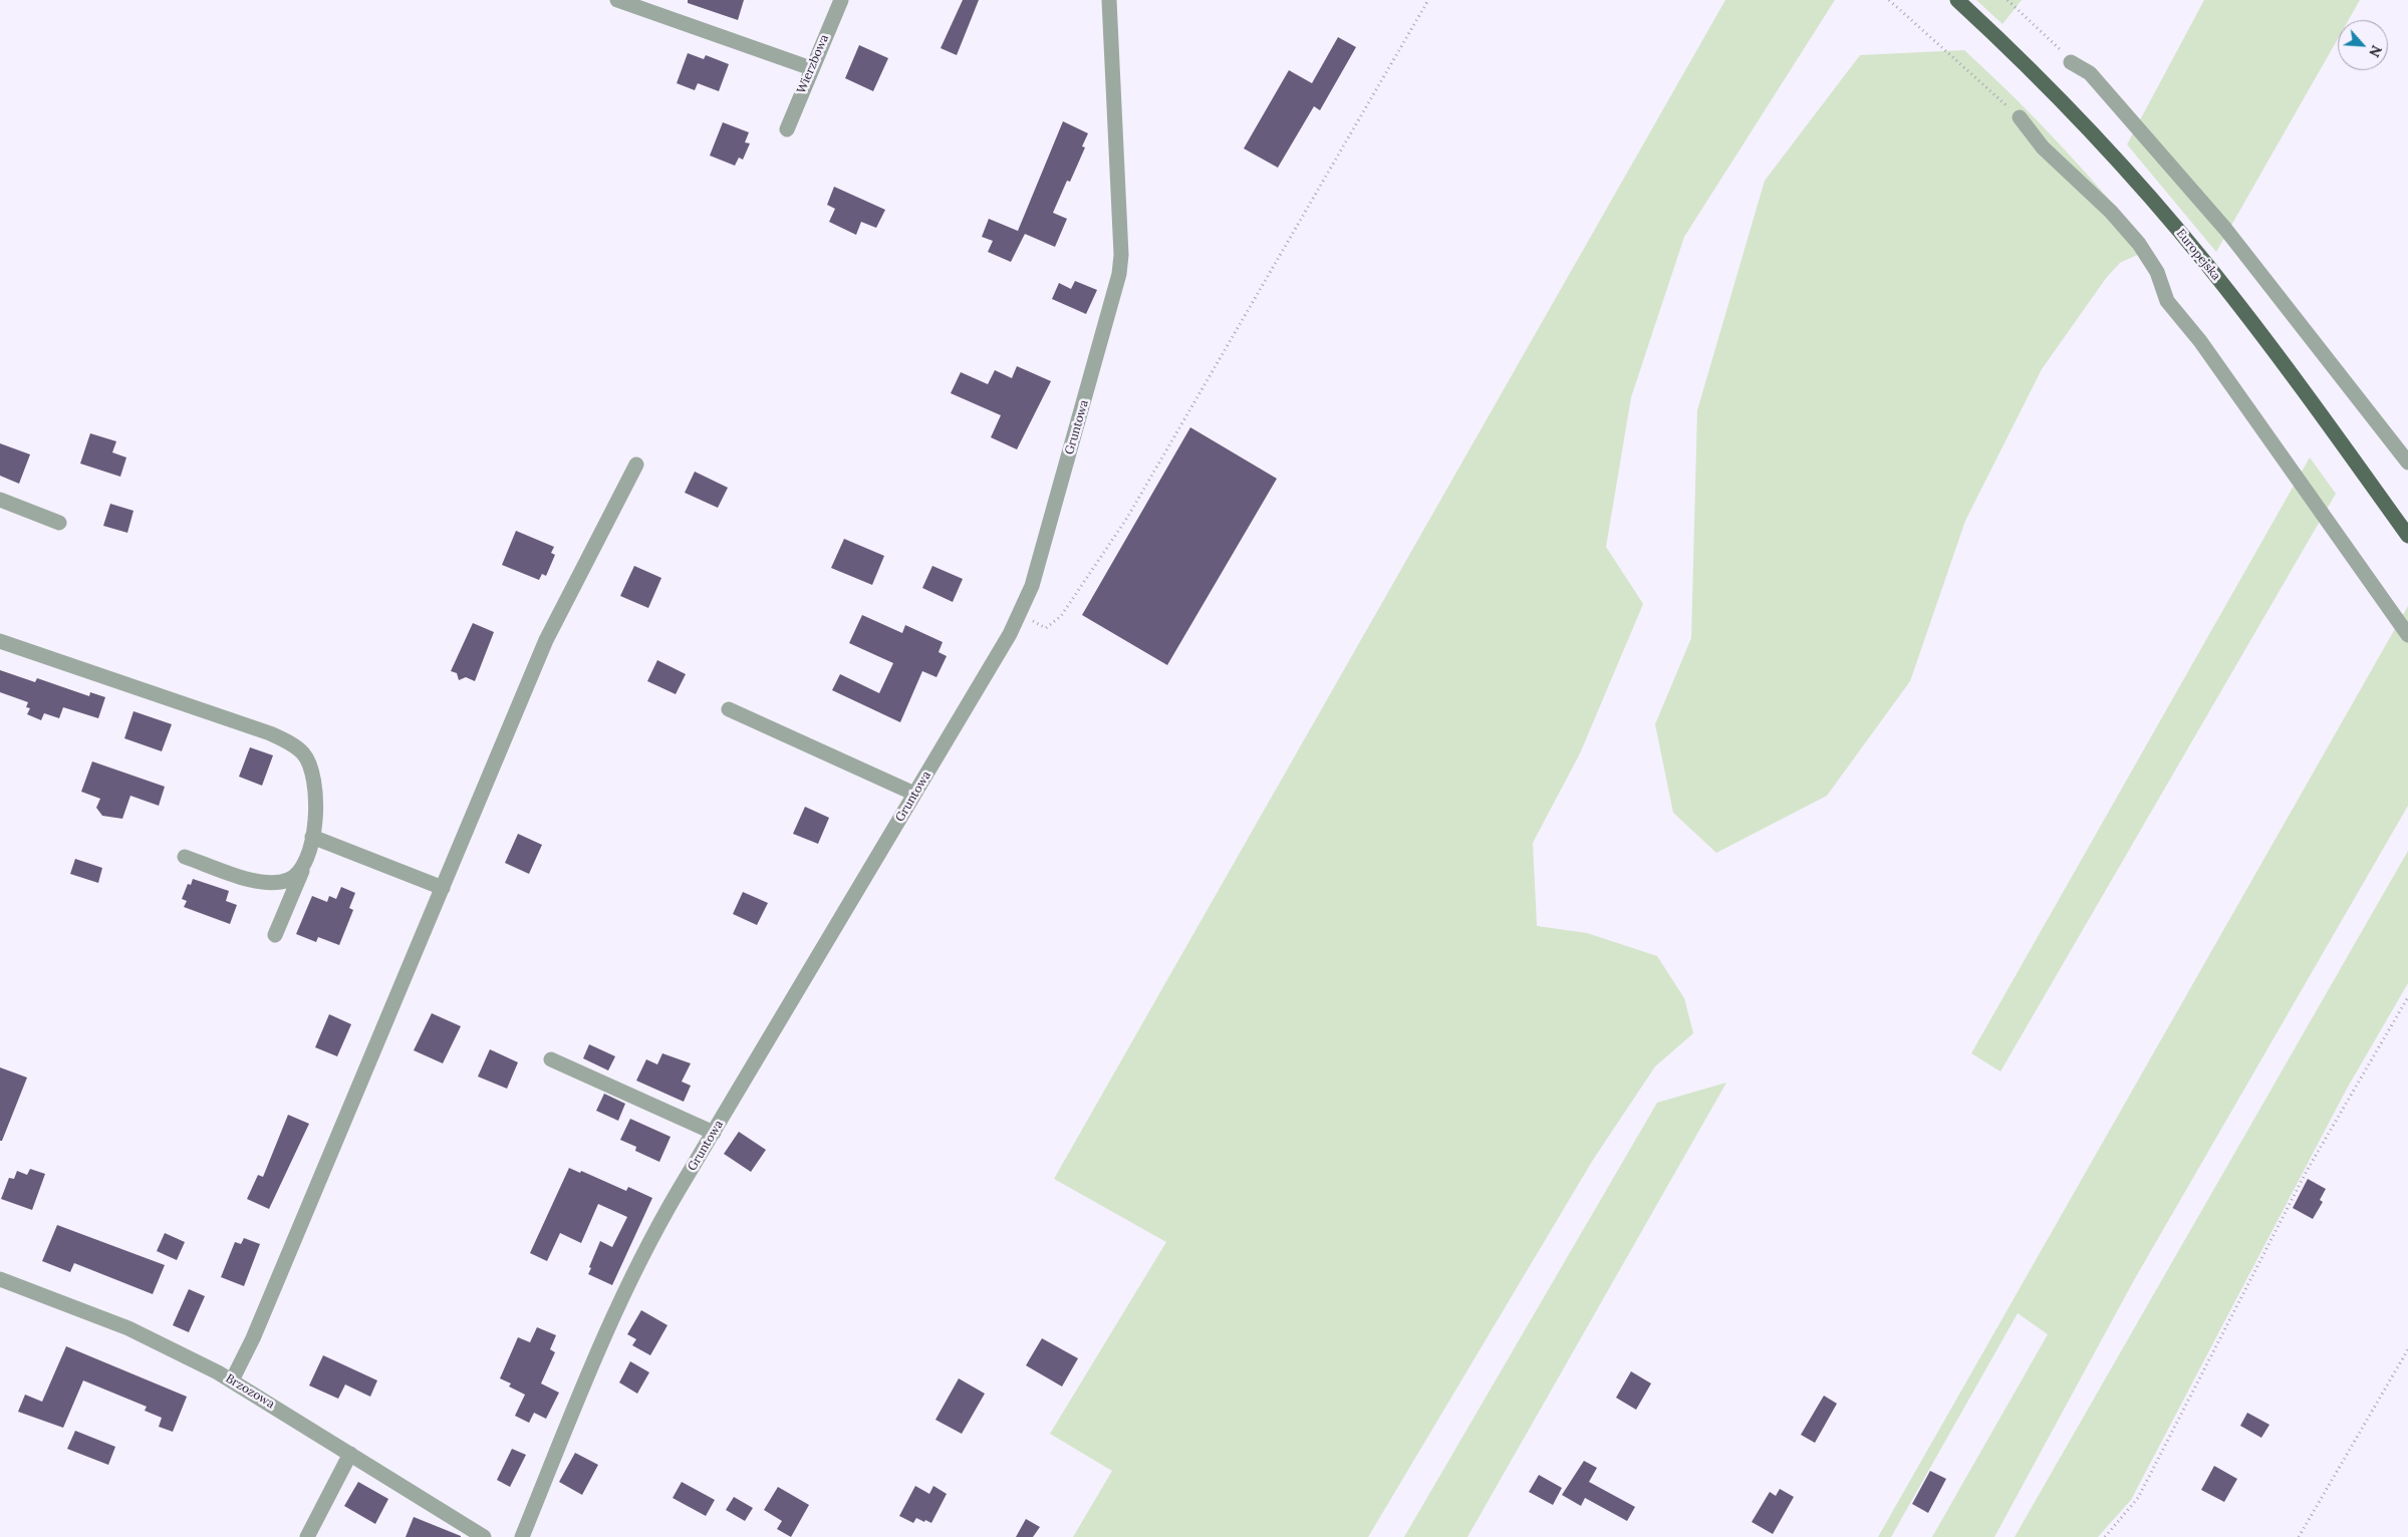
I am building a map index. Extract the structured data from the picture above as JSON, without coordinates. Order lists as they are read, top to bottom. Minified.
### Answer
{"streets":{"main road":["Europejska"],"street":["Wierzbowa","Gruntowa","Brzozowa"]},"north":"bottom right"}
